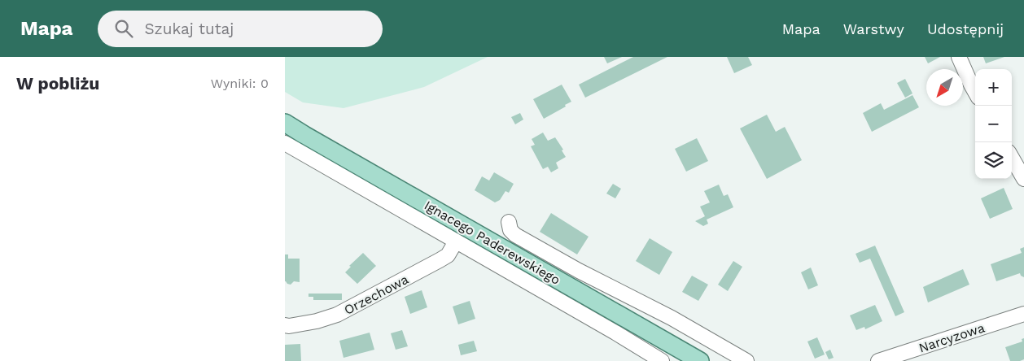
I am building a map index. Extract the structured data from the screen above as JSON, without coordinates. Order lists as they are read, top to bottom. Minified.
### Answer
{"streets":{"main road":["Ignacego Paderewskiego"],"street":["Orzechowa","Narcyzowa"]},"north":"bottom left","page":{"header":"Mapa","search":"Szukaj tutaj","nav":["Mapa","Warstwy","Udostępnij"],"heading":["W pobliżu","Wyniki: 0"],"map_buttons":["+","−"]}}
